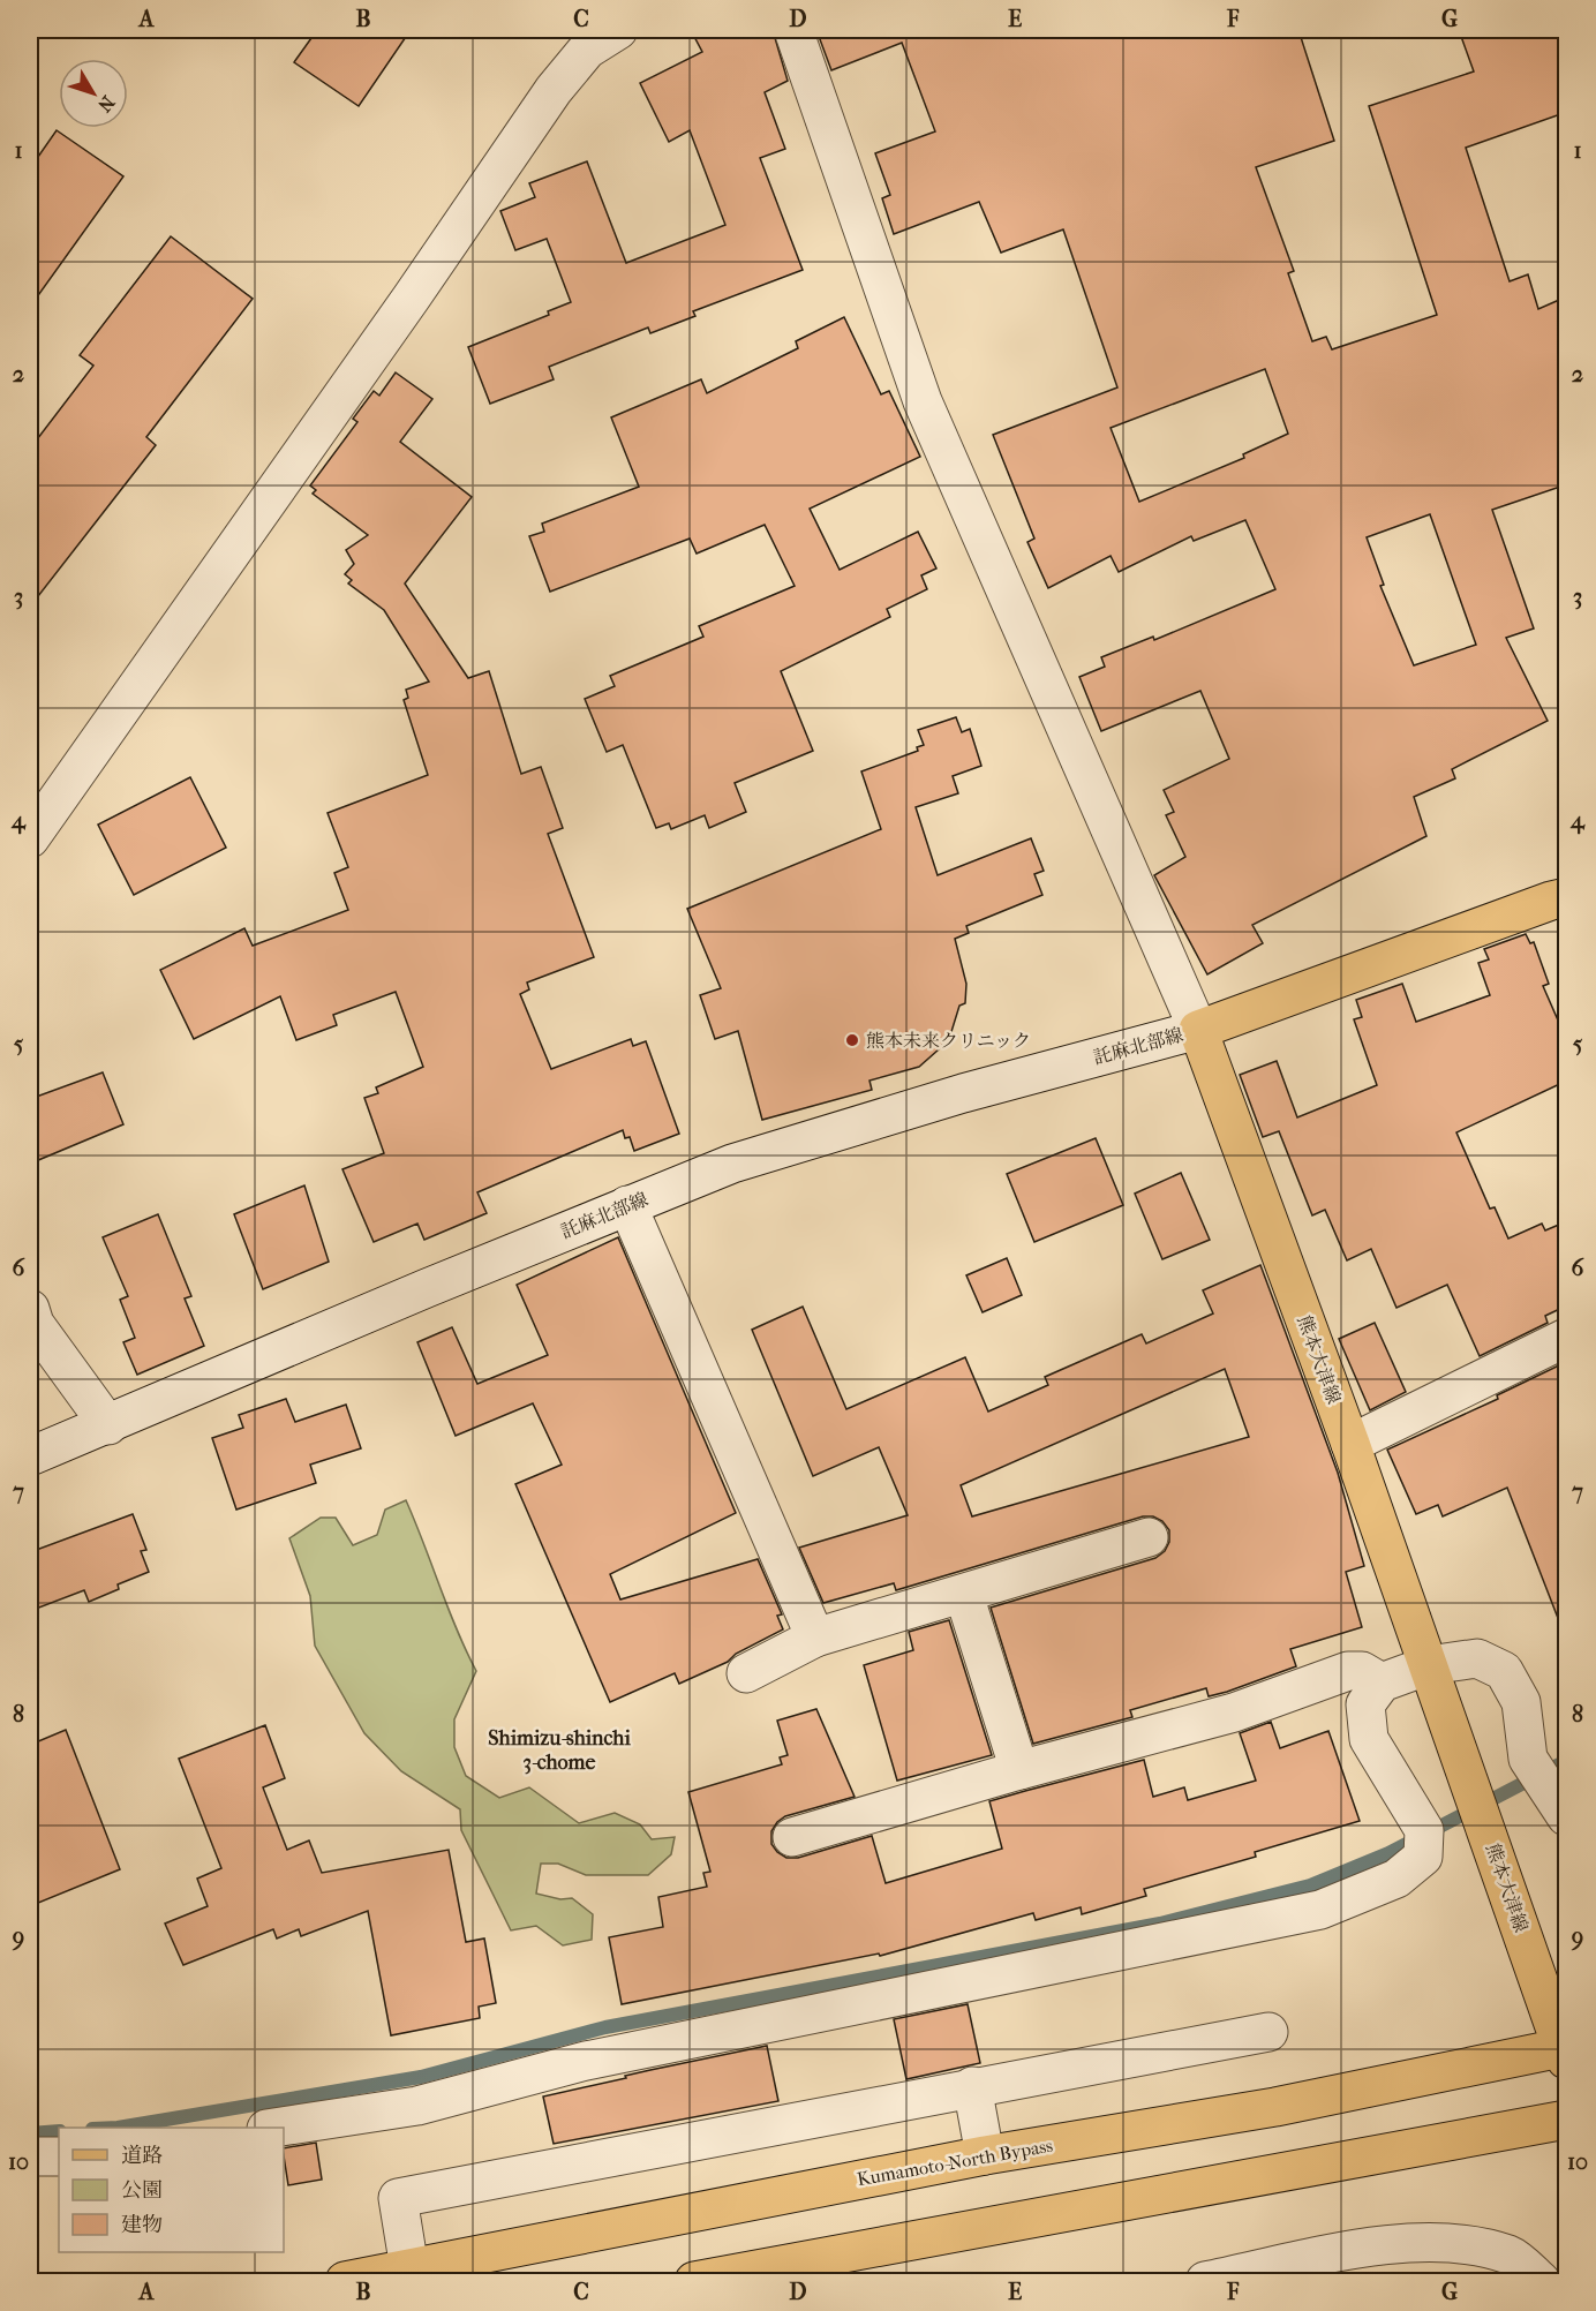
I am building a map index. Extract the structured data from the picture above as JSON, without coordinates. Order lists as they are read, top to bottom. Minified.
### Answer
{"streets":{"main road":["熊本大津線","Kumamoto-North Bypass"],"street":["託麻北部線"]},"crossings":[["託麻北部線","熊本大津線"],["熊本大津線","Kumamoto-North Bypass"]],"districts":["Shimizu-shinchi 3-chome"],"places":["熊本未来クリニック"],"legend":["道路","公園","建物"],"north":"bottom right","grid":{"columns":["A","B","C","D","E","F","G"],"rows":["1","2","3","4","5","6","7","8","9","10"]}}
